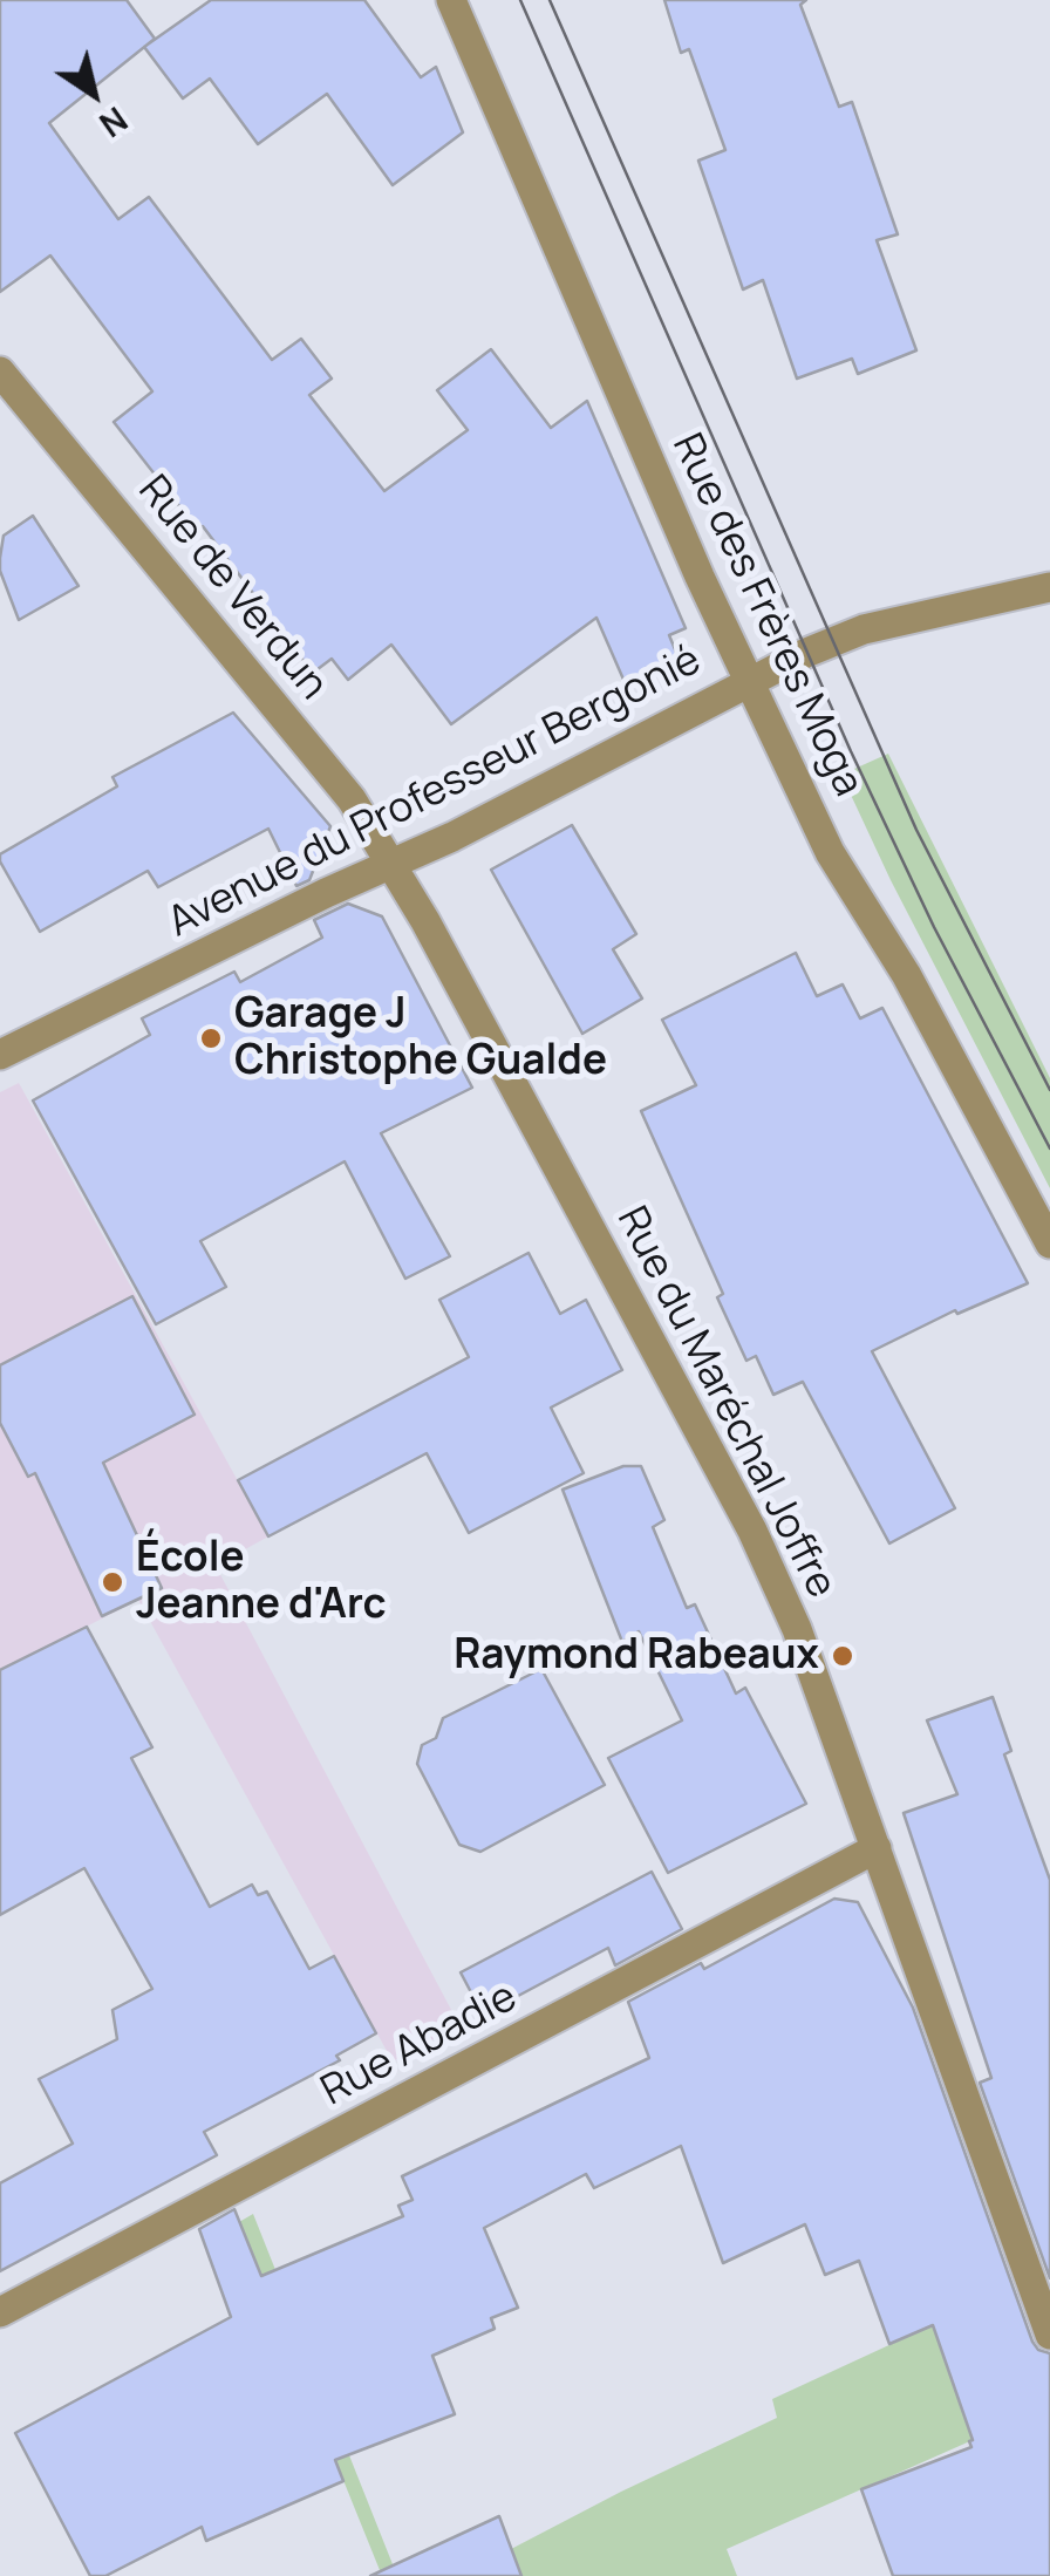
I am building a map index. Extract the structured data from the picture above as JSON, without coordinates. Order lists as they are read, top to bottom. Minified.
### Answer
{"streets":{"street":["Rue de Verdun","Rue des Frères Moga","Avenue du Professeur Bergonié","Rue du Maréchal Joffre","Rue Abadie"]},"crossings":[["Rue de Verdun","Avenue du Professeur Bergonié"],["Rue de Verdun","Rue du Maréchal Joffre"],["Rue des Frères Moga","Avenue du Professeur Bergonié"],["Avenue du Professeur Bergonié","Rue du Maréchal Joffre"],["Rue du Maréchal Joffre","Rue Abadie"]],"places":["Garage J Christophe Gualde","École Jeanne d'Arc","Raymond Rabeaux"],"north":"bottom right"}
